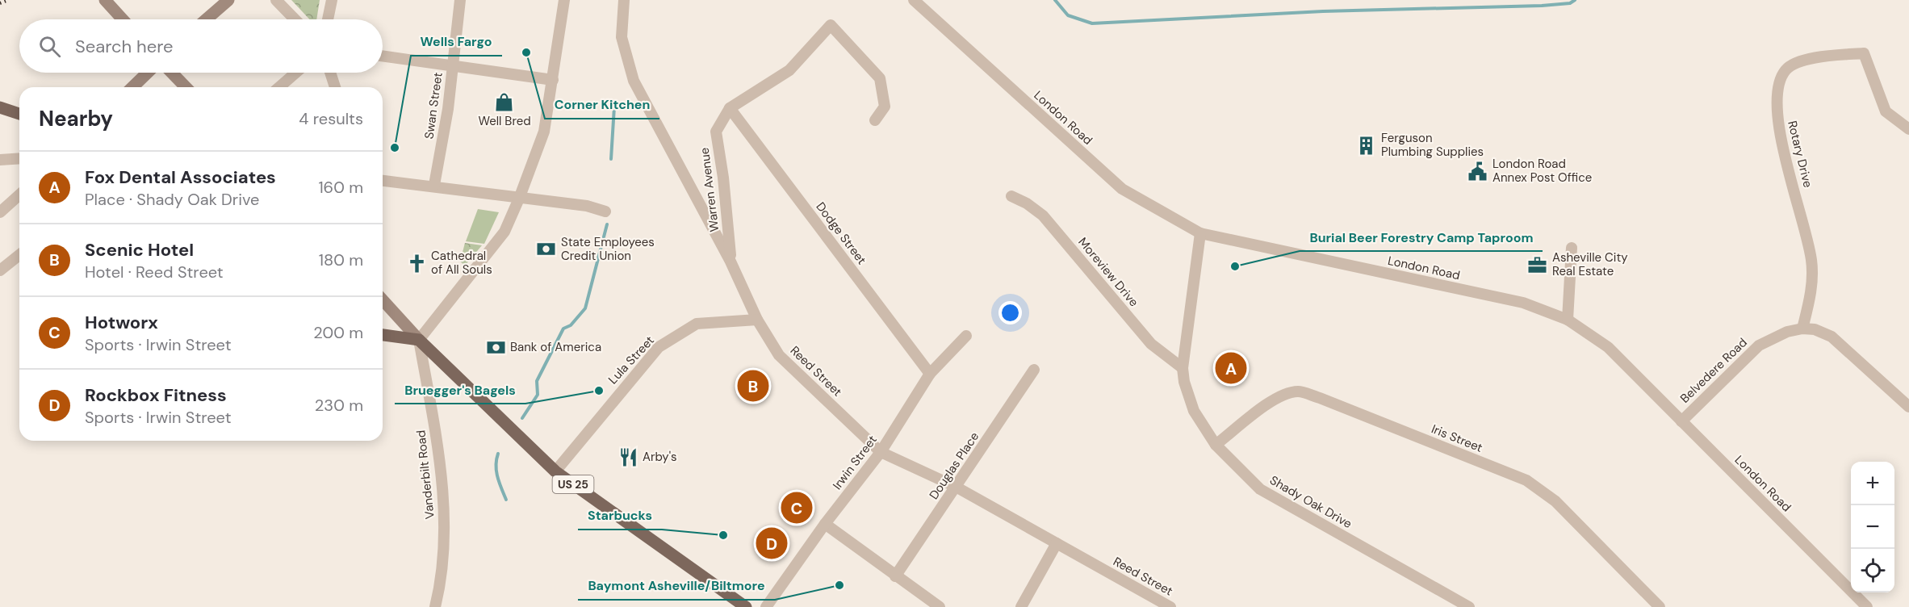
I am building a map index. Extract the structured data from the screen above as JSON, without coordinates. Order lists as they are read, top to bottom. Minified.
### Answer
{"streets":{"main road":["US 25"],"street":["Swan Street","London Road","Rotary Drive","Warren Avenue","Dodge Street","Moreview Drive","Lula Street","Belvedere Road","Reed Street","Iris Street","Irwin Street","Douglas Place","Vanderbilt Road","Shady Oak Drive"]},"crossings":[["London Road","Belvedere Road"],["London Road","Shady Oak Drive"],["Rotary Drive","Belvedere Road"],["Warren Avenue","Dodge Street"],["Warren Avenue","Reed Street"],["Dodge Street","Irwin Street"],["Moreview Drive","Shady Oak Drive"],["Lula Street","Reed Street"],["Lula Street","US 25"],["Reed Street","Irwin Street"],["Reed Street","Douglas Place"],["Iris Street","Shady Oak Drive"],["Vanderbilt Road","US 25"]],"places":{"other":["Corner Kitchen","Wells Fargo","Burial Beer Forestry Camp Taproom","Bruegger's Bagels","Starbucks","Baymont Asheville/Biltmore"],"shop":["Well Bred"],"building":["Ferguson Plumbing Supplies"],"public building":["London Road Annex Post Office"],"bank":["State Employees Credit Union","Bank of America"],"church":["Cathedral of All Souls"],"office":["Asheville City Real Estate"],"restaurant":["Arby's"]},"page":{"search":"Search here","heading":["Nearby","4 results"],"list":[{"mark":"A","name":"Fox Dental Associates","note":"Place · Shady Oak Drive","value":"160 m"},{"mark":"B","name":"Scenic Hotel","note":"Hotel · Reed Street","value":"180 m"},{"mark":"C","name":"Hotworx","note":"Sports · Irwin Street","value":"200 m"},{"mark":"D","name":"Rockbox Fitness","note":"Sports · Irwin Street","value":"230 m"}],"pins":["A","B","C","D"],"map_buttons":["+","−"]}}
